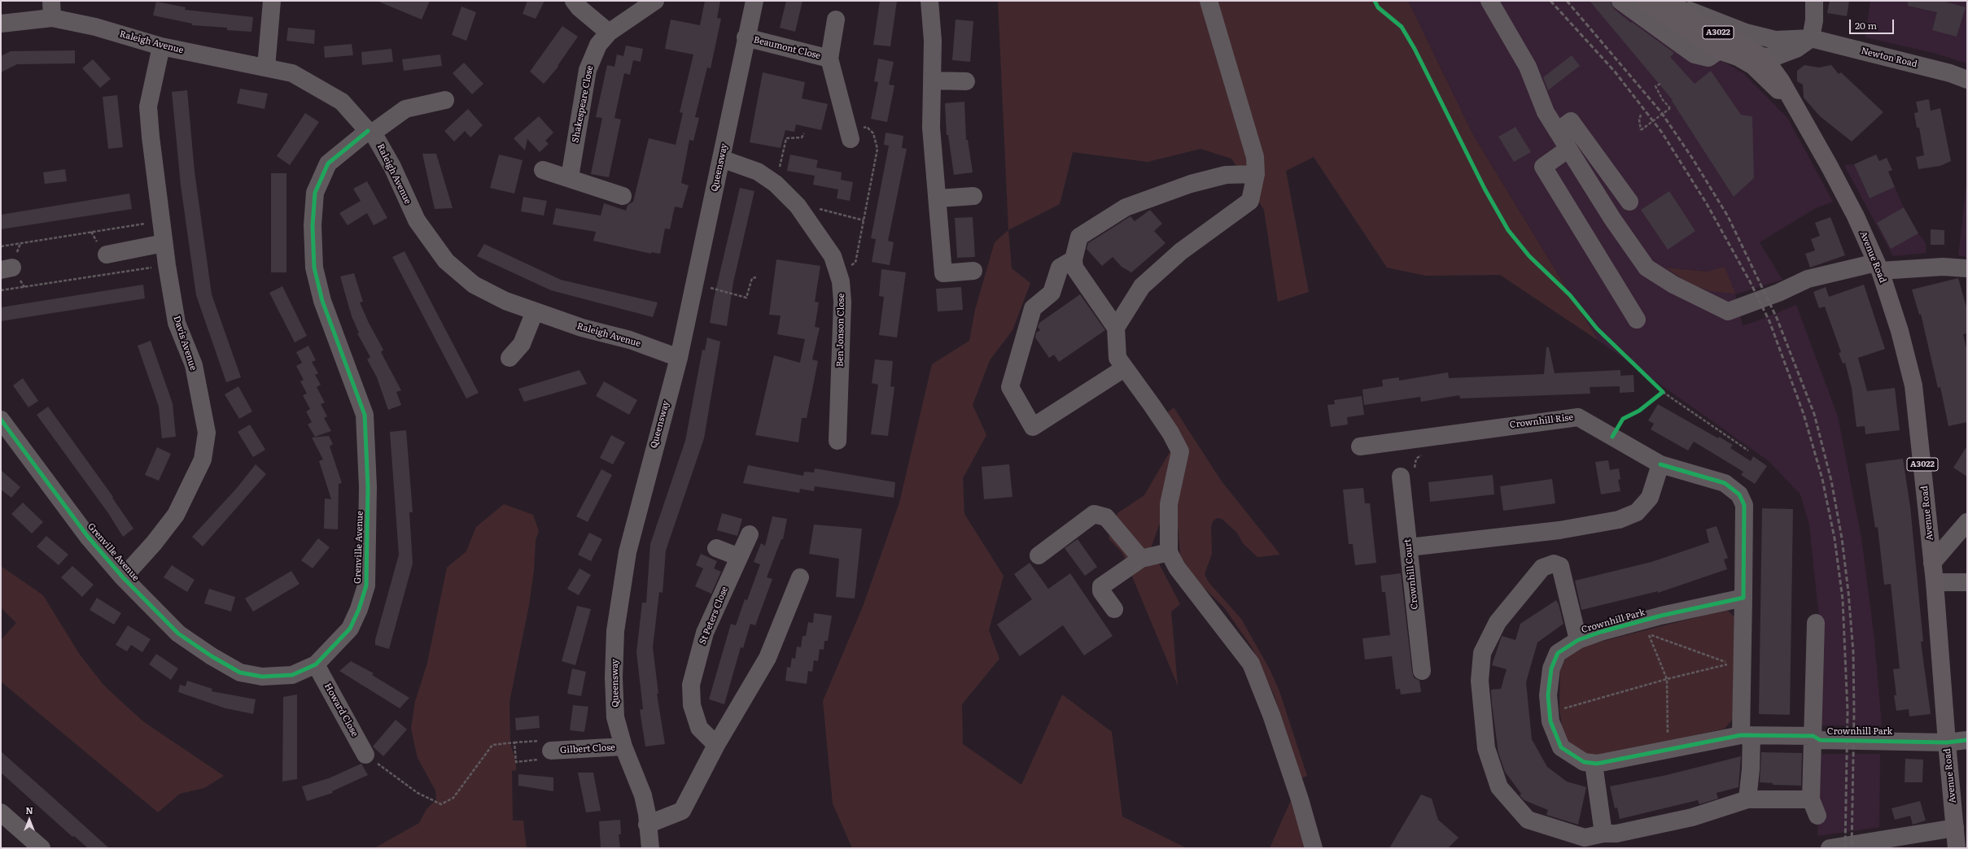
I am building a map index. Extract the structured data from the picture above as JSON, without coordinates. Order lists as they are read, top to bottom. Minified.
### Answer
{"streets":{"main road":["A3022","Avenue Road"],"street":["Raleigh Avenue","Beaumont Close","Newton Road","Shakespeare Close","Queensway","Ben Jonson Close","Davis Avenue","Crownhill Rise","Grenville Avenue","Crownhill Court","St Peters Close","Crownhill Park","Howard Close","Gilbert Close"]},"crossings":[["A3022","Newton Road"],["A3022","Avenue Road"],["Raleigh Avenue","Queensway"],["Raleigh Avenue","Davis Avenue"],["Raleigh Avenue","Grenville Avenue"],["Beaumont Close","Queensway"],["Queensway","Ben Jonson Close"],["Queensway","Gilbert Close"],["Avenue Road","Crownhill Park"],["Davis Avenue","Grenville Avenue"],["Grenville Avenue","Howard Close"]],"scale_bar":"20 m","north":"top"}
